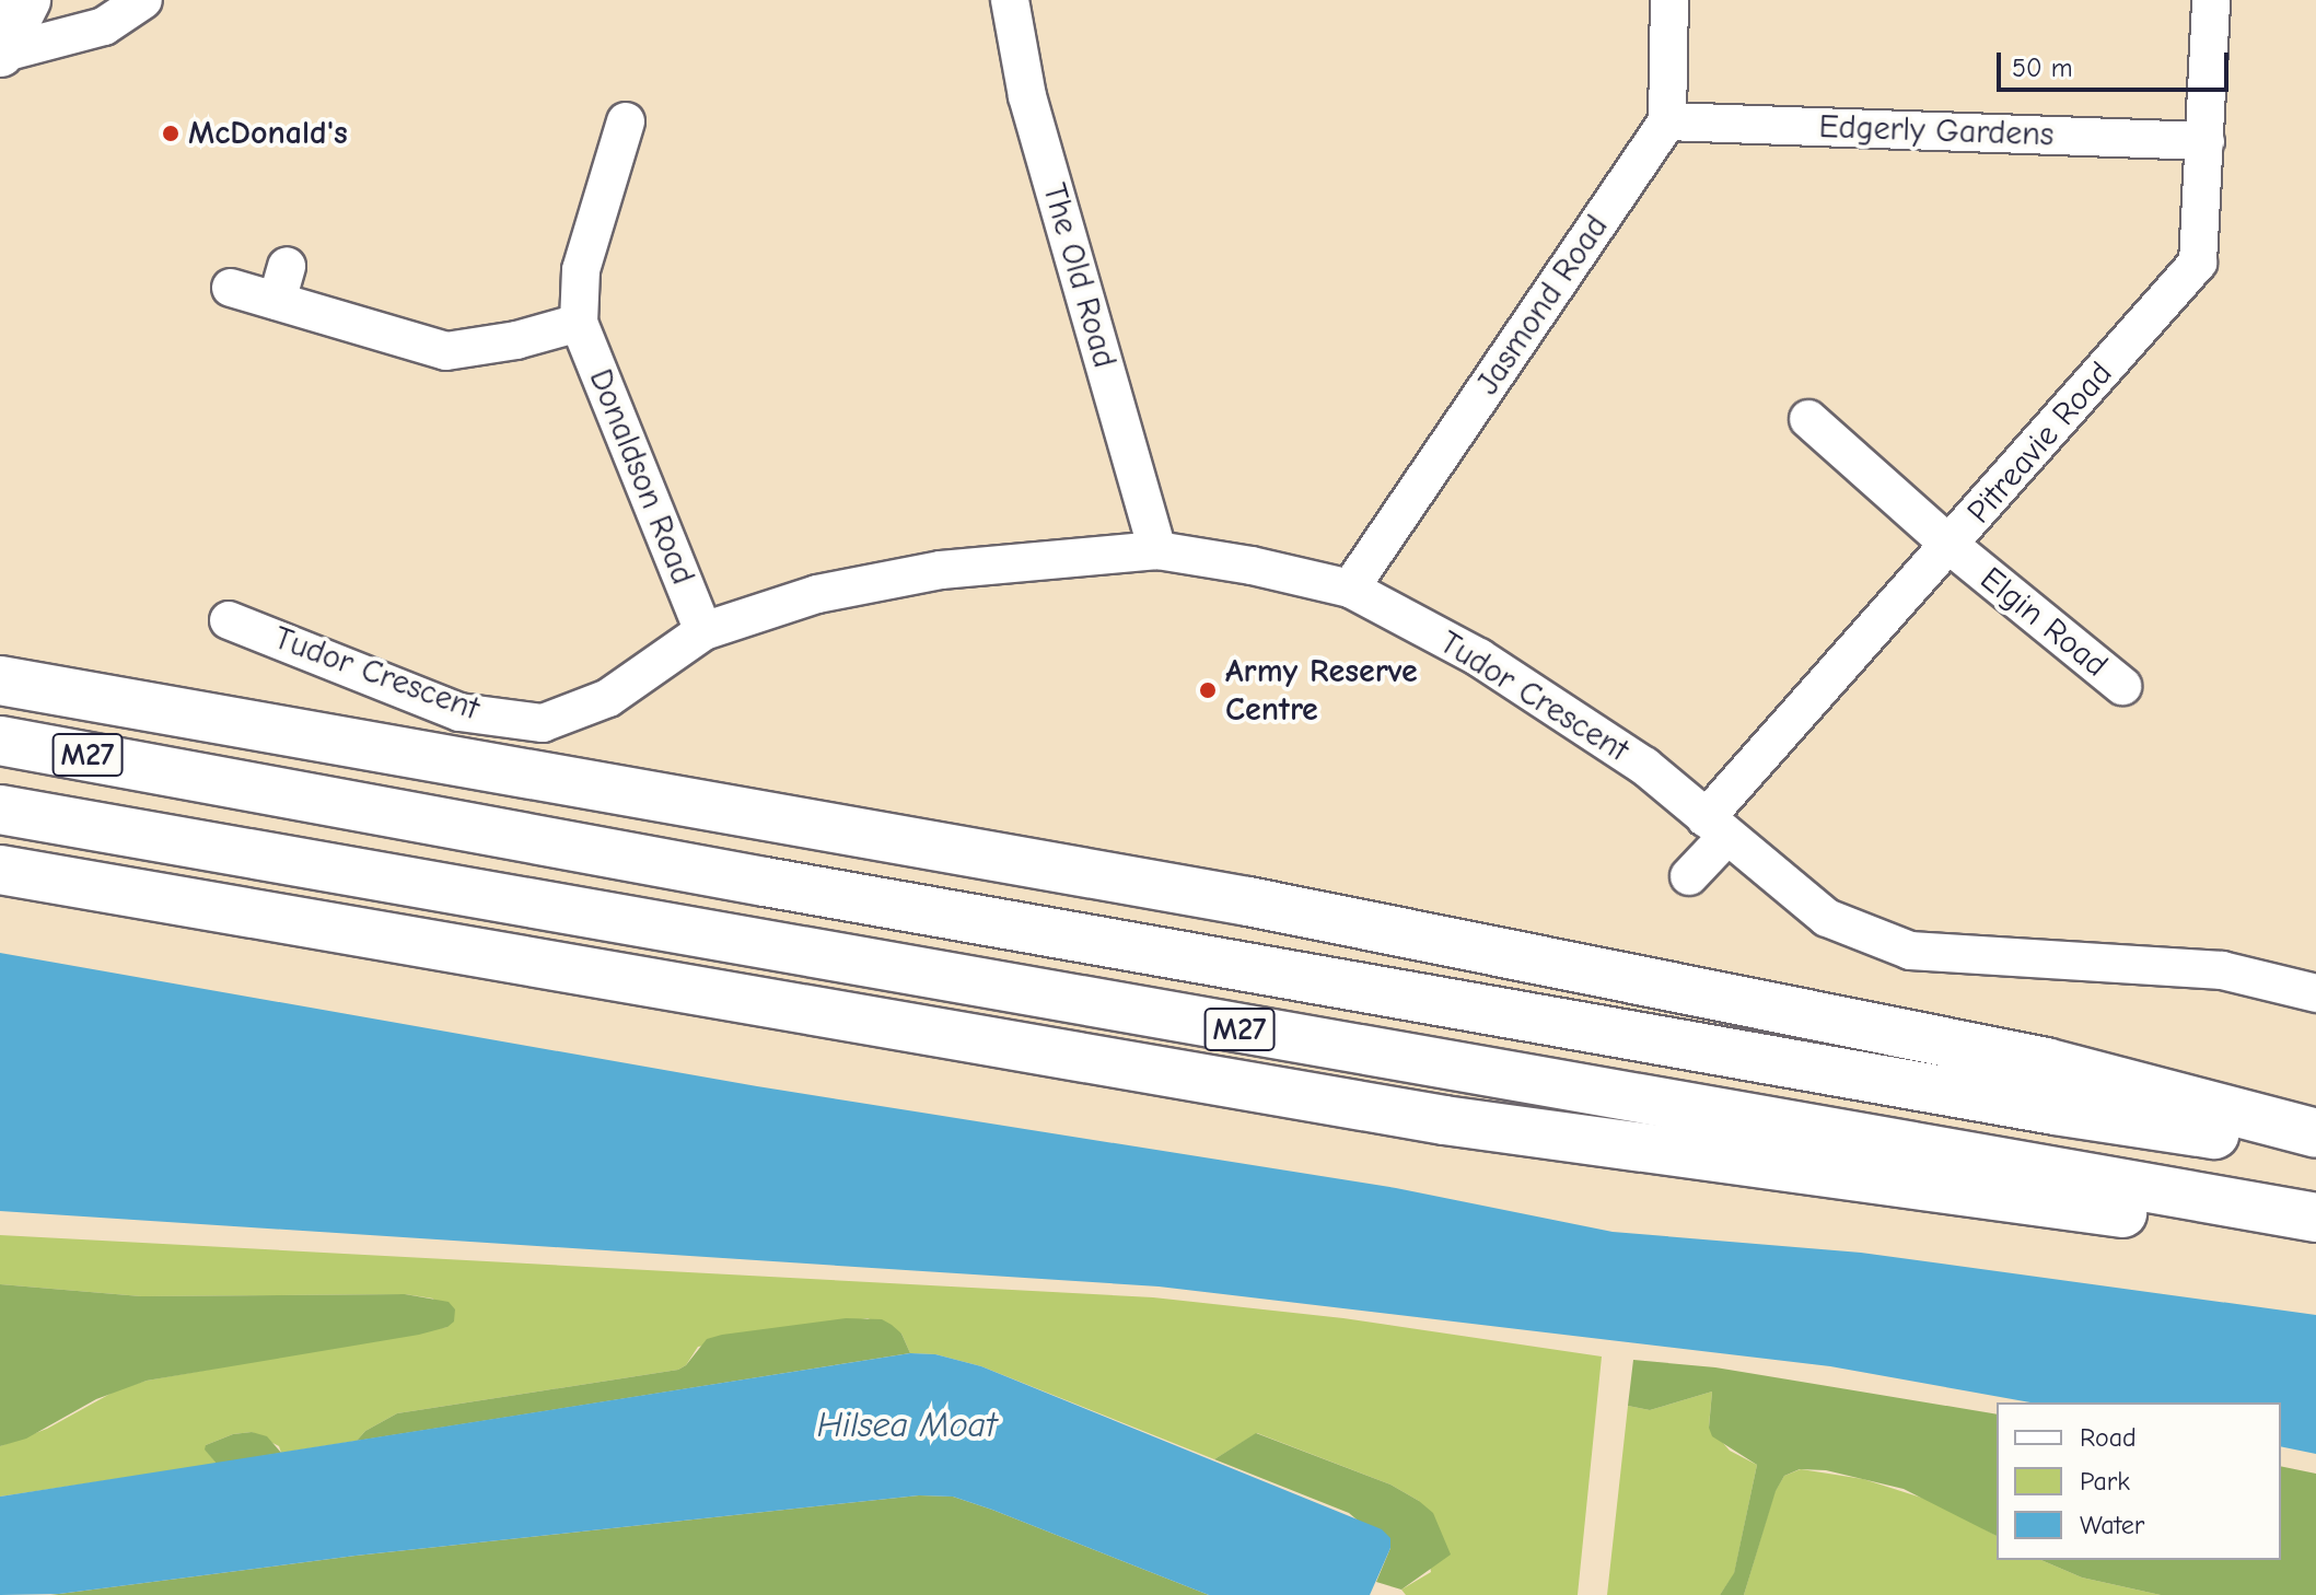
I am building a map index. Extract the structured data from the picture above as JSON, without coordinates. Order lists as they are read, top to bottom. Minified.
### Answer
{"streets":{"main road":["M27"],"street":["Edgerly Gardens","The Old Road","Jasmond Road","Pitreavie Road","Donaldson Road","Elgin Road","Tudor Crescent"]},"crossings":[["Edgerly Gardens","Jasmond Road"],["Edgerly Gardens","Pitreavie Road"],["The Old Road","Tudor Crescent"],["Jasmond Road","Tudor Crescent"],["Pitreavie Road","Elgin Road"],["Pitreavie Road","Tudor Crescent"],["Donaldson Road","Tudor Crescent"]],"water":["Hilsea Moat"],"places":["McDonald's","Army Reserve Centre"],"legend":["Road","Park","Water"],"scale_bar":"50 m"}
